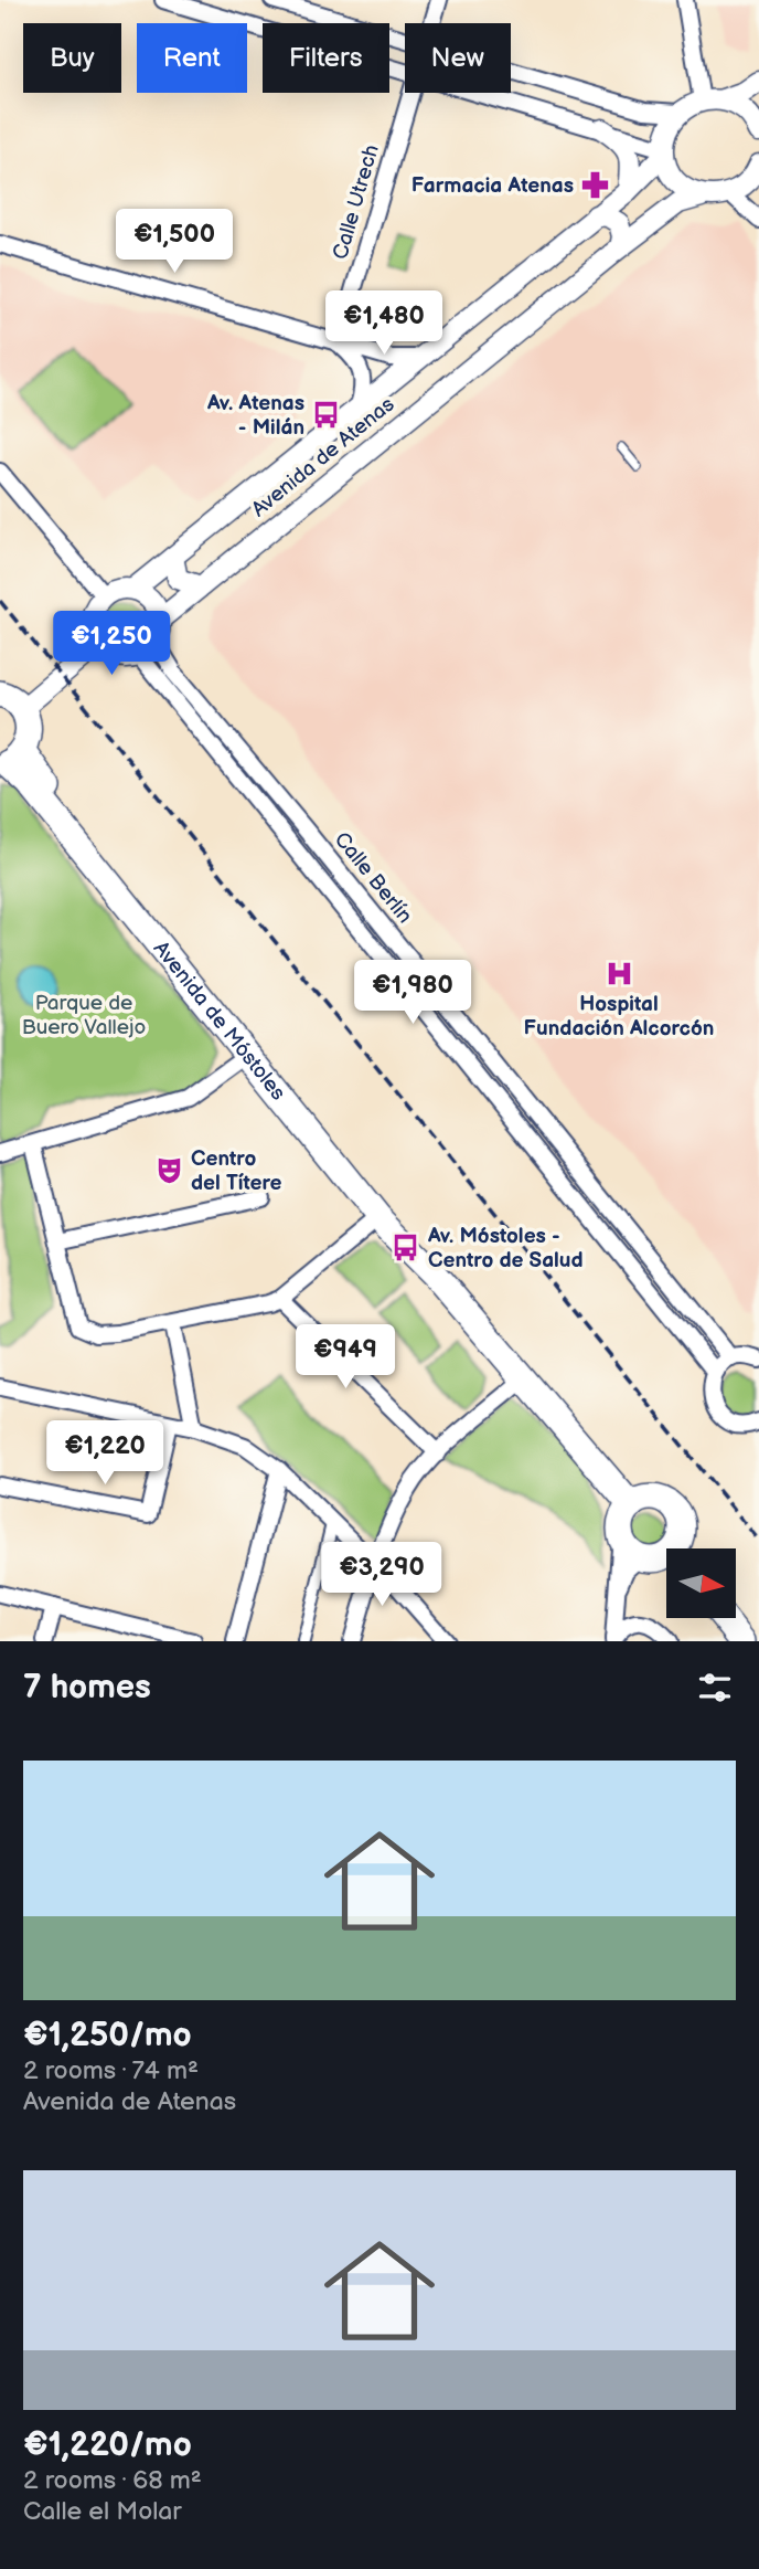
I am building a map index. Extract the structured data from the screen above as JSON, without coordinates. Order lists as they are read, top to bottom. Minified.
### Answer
{"streets":{"main road":["Avenida de Móstoles"],"street":["Calle Utrech","Avenida de Atenas","Calle Berlín"]},"crossings":[["Avenida de Atenas","Calle Berlín"]],"parks":["Parque de Buero Vallejo"],"places":{"pharmacy":["Farmacia Atenas"],"bus stop":["Av. Atenas - Milán","Av. Móstoles - Centro de Salud"],"hospital":["Hospital Fundación Alcorcón"],"theatre":["Centro del Títere"]},"north":"right","page":{"chip":["Buy","Rent","Filters","New"],"price":["€1,500","€1,480","€1,250","€1,980","€949","€1,220","€3,290"],"heading":"7 homes","list":[{"name":"€1,250/mo","note":"2 rooms · 74 m² · Avenida de Atenas"},{"name":"€1,220/mo","note":"2 rooms · 68 m² · Calle el Molar"}]}}
